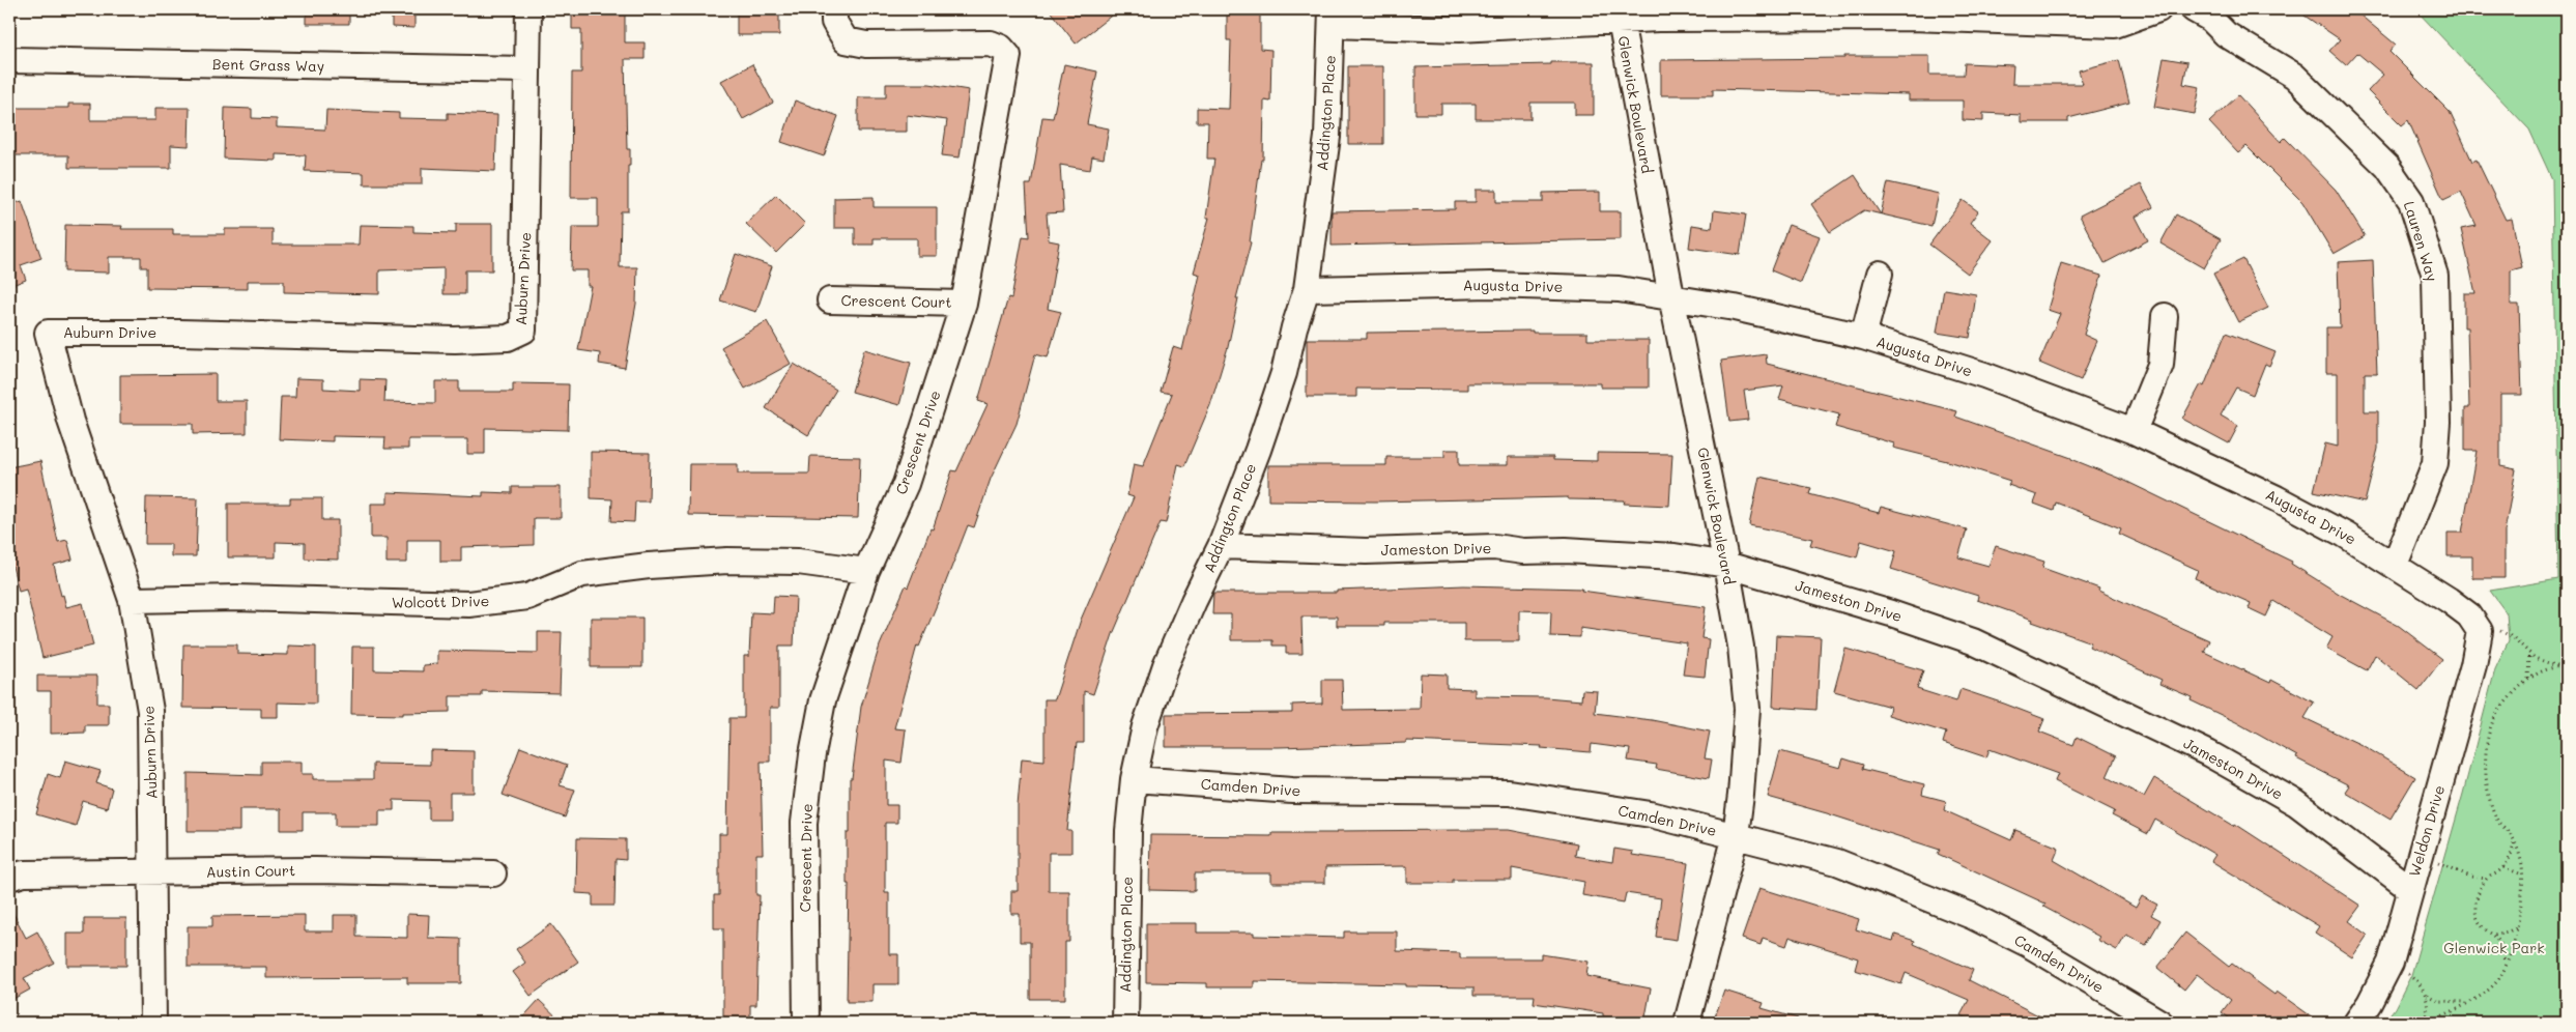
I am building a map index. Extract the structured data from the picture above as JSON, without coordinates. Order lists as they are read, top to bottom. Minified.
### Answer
{"streets":{"street":["Bent Grass Way","Glenwick Boulevard","Addington Place","Lauren Way","Auburn Drive","Augusta Drive","Crescent Court","Crescent Drive","Jameston Drive","Wolcott Drive","Camden Drive","Weldon Drive","Austin Court"]},"crossings":[["Bent Grass Way","Auburn Drive"],["Glenwick Boulevard","Augusta Drive"],["Glenwick Boulevard","Jameston Drive"],["Glenwick Boulevard","Camden Drive"],["Addington Place","Augusta Drive"],["Addington Place","Jameston Drive"],["Addington Place","Camden Drive"],["Lauren Way","Augusta Drive"],["Auburn Drive","Wolcott Drive"],["Auburn Drive","Austin Court"],["Augusta Drive","Weldon Drive"],["Crescent Court","Crescent Drive"],["Crescent Drive","Wolcott Drive"],["Jameston Drive","Weldon Drive"]],"parks":["Glenwick Park"]}
